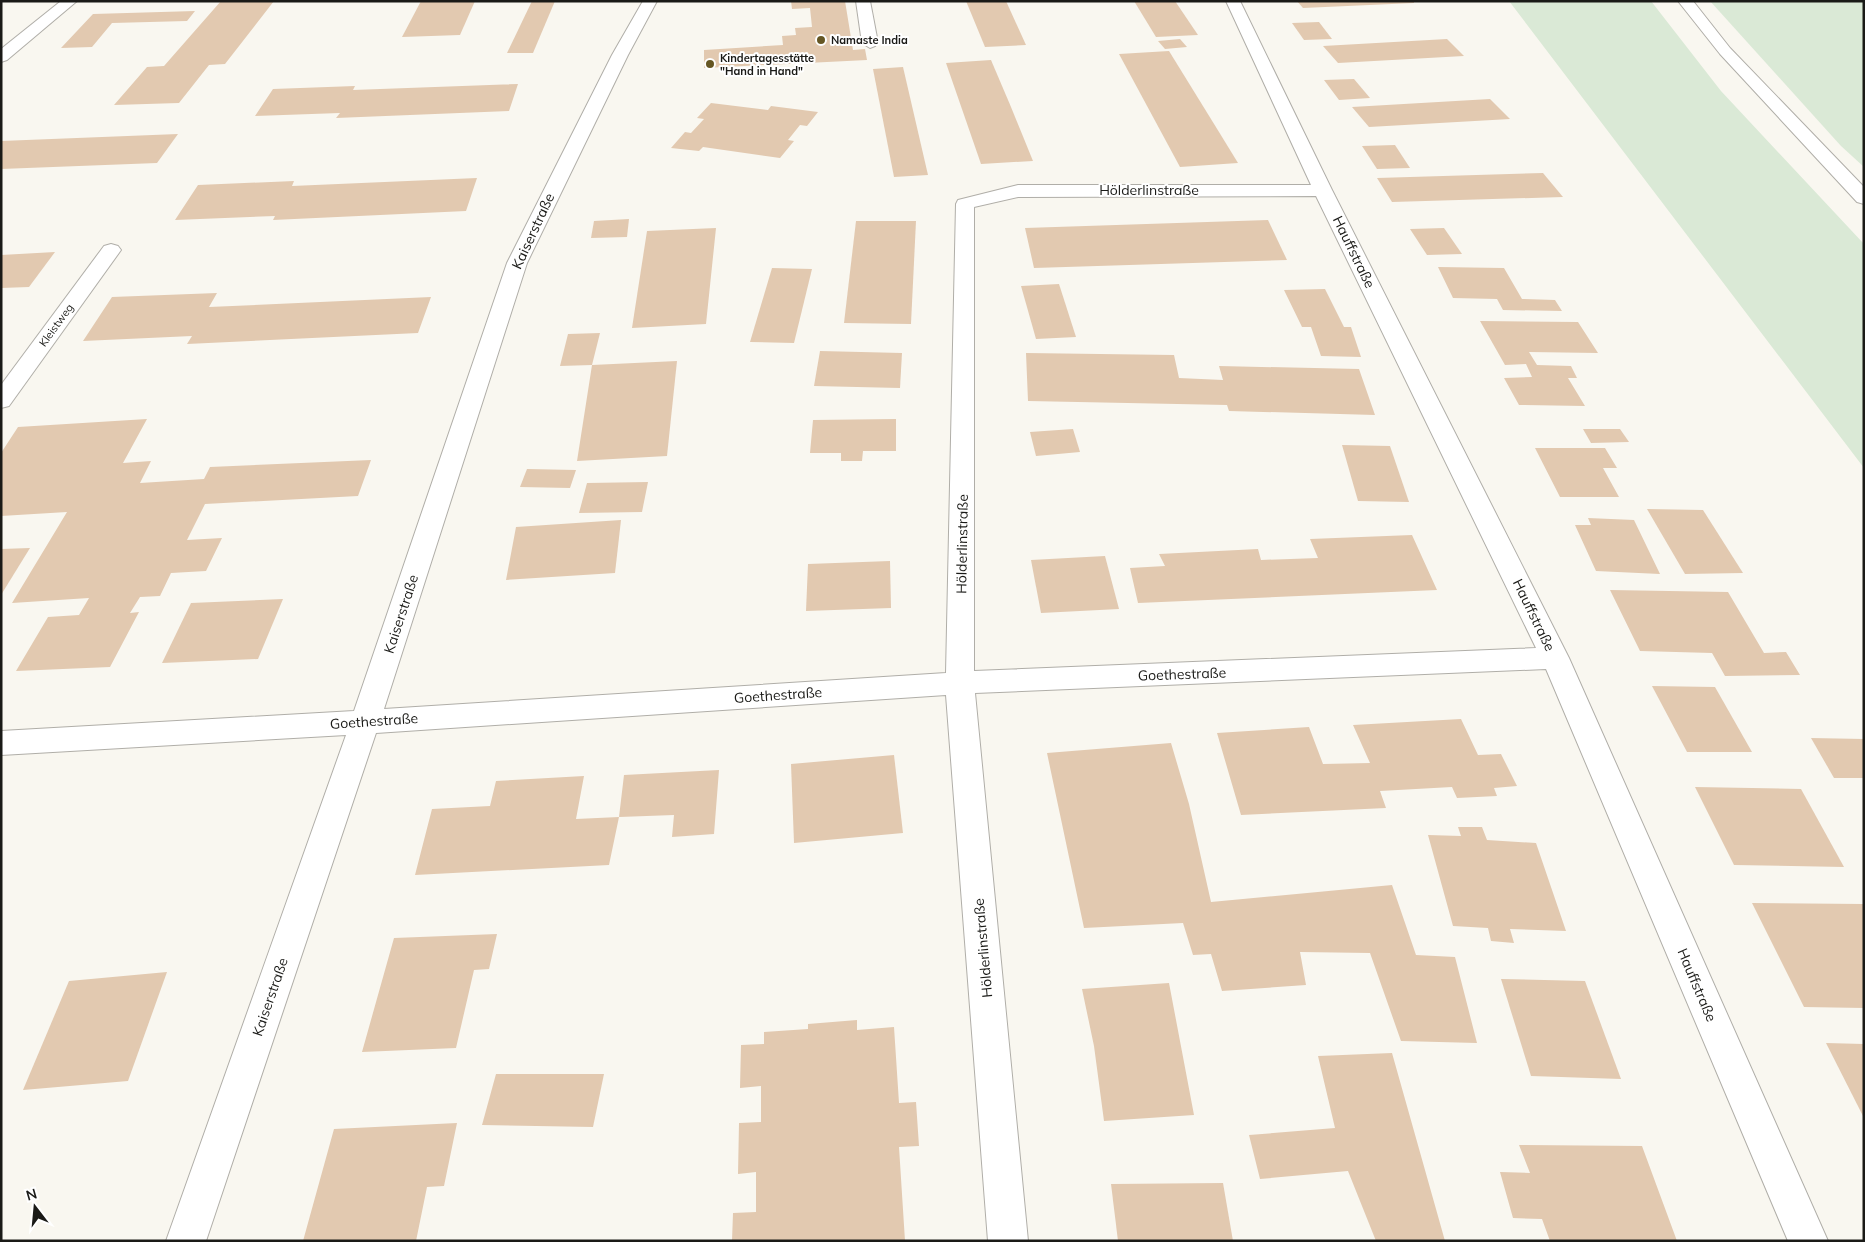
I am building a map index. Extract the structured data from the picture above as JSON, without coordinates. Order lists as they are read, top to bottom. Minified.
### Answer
{"streets":{"street":["Hölderlinstraße","Kaiserstraße","Hauffstraße","Kleistweg","Goethestraße"]},"crossings":[["Hölderlinstraße","Hauffstraße"],["Hölderlinstraße","Goethestraße"],["Kaiserstraße","Goethestraße"],["Hauffstraße","Goethestraße"]],"places":["Namaste India","Kindertagesstätte \"Hand in Hand\""],"north":"top"}
